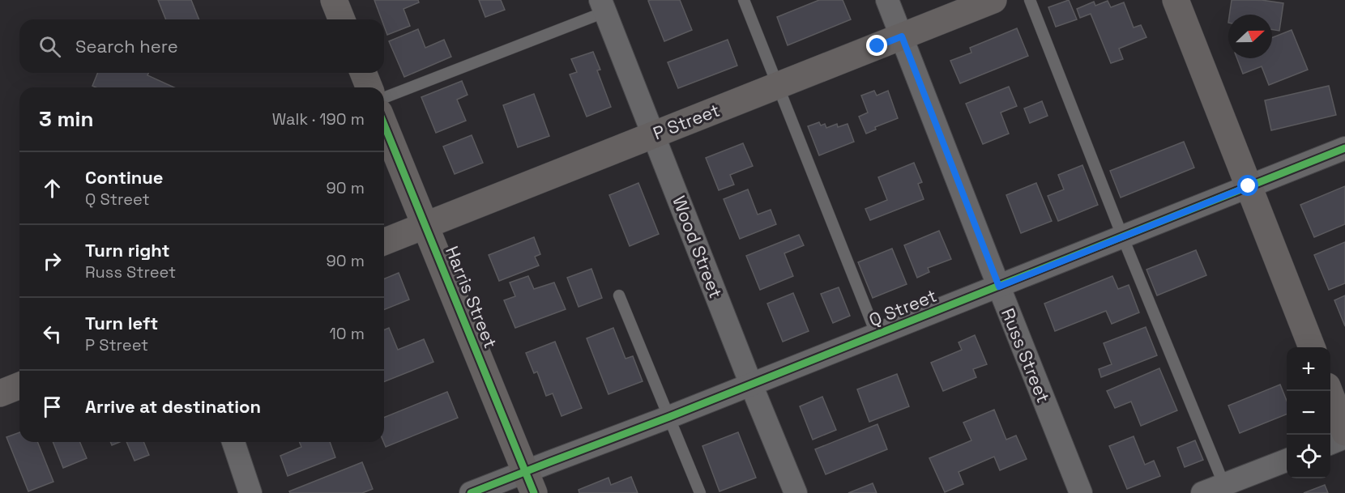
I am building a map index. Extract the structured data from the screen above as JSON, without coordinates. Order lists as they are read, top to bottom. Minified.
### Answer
{"streets":{"main road":["P Street","Harris Street"],"street":["Wood Street","Q Street","Russ Street"]},"crossings":[["P Street","Wood Street"],["P Street","Harris Street"],["P Street","Russ Street"],["Wood Street","Q Street"],["Harris Street","Q Street"],["Q Street","Russ Street"]],"north":"right","page":{"search":"Search here","heading":["3 min","Walk · 190 m"],"list":[["Continue","Q Street","90 m"],["Turn right","Russ Street","90 m"],["Turn left","P Street","10 m"],"Arrive at destination"],"map_buttons":["+","−"]}}
